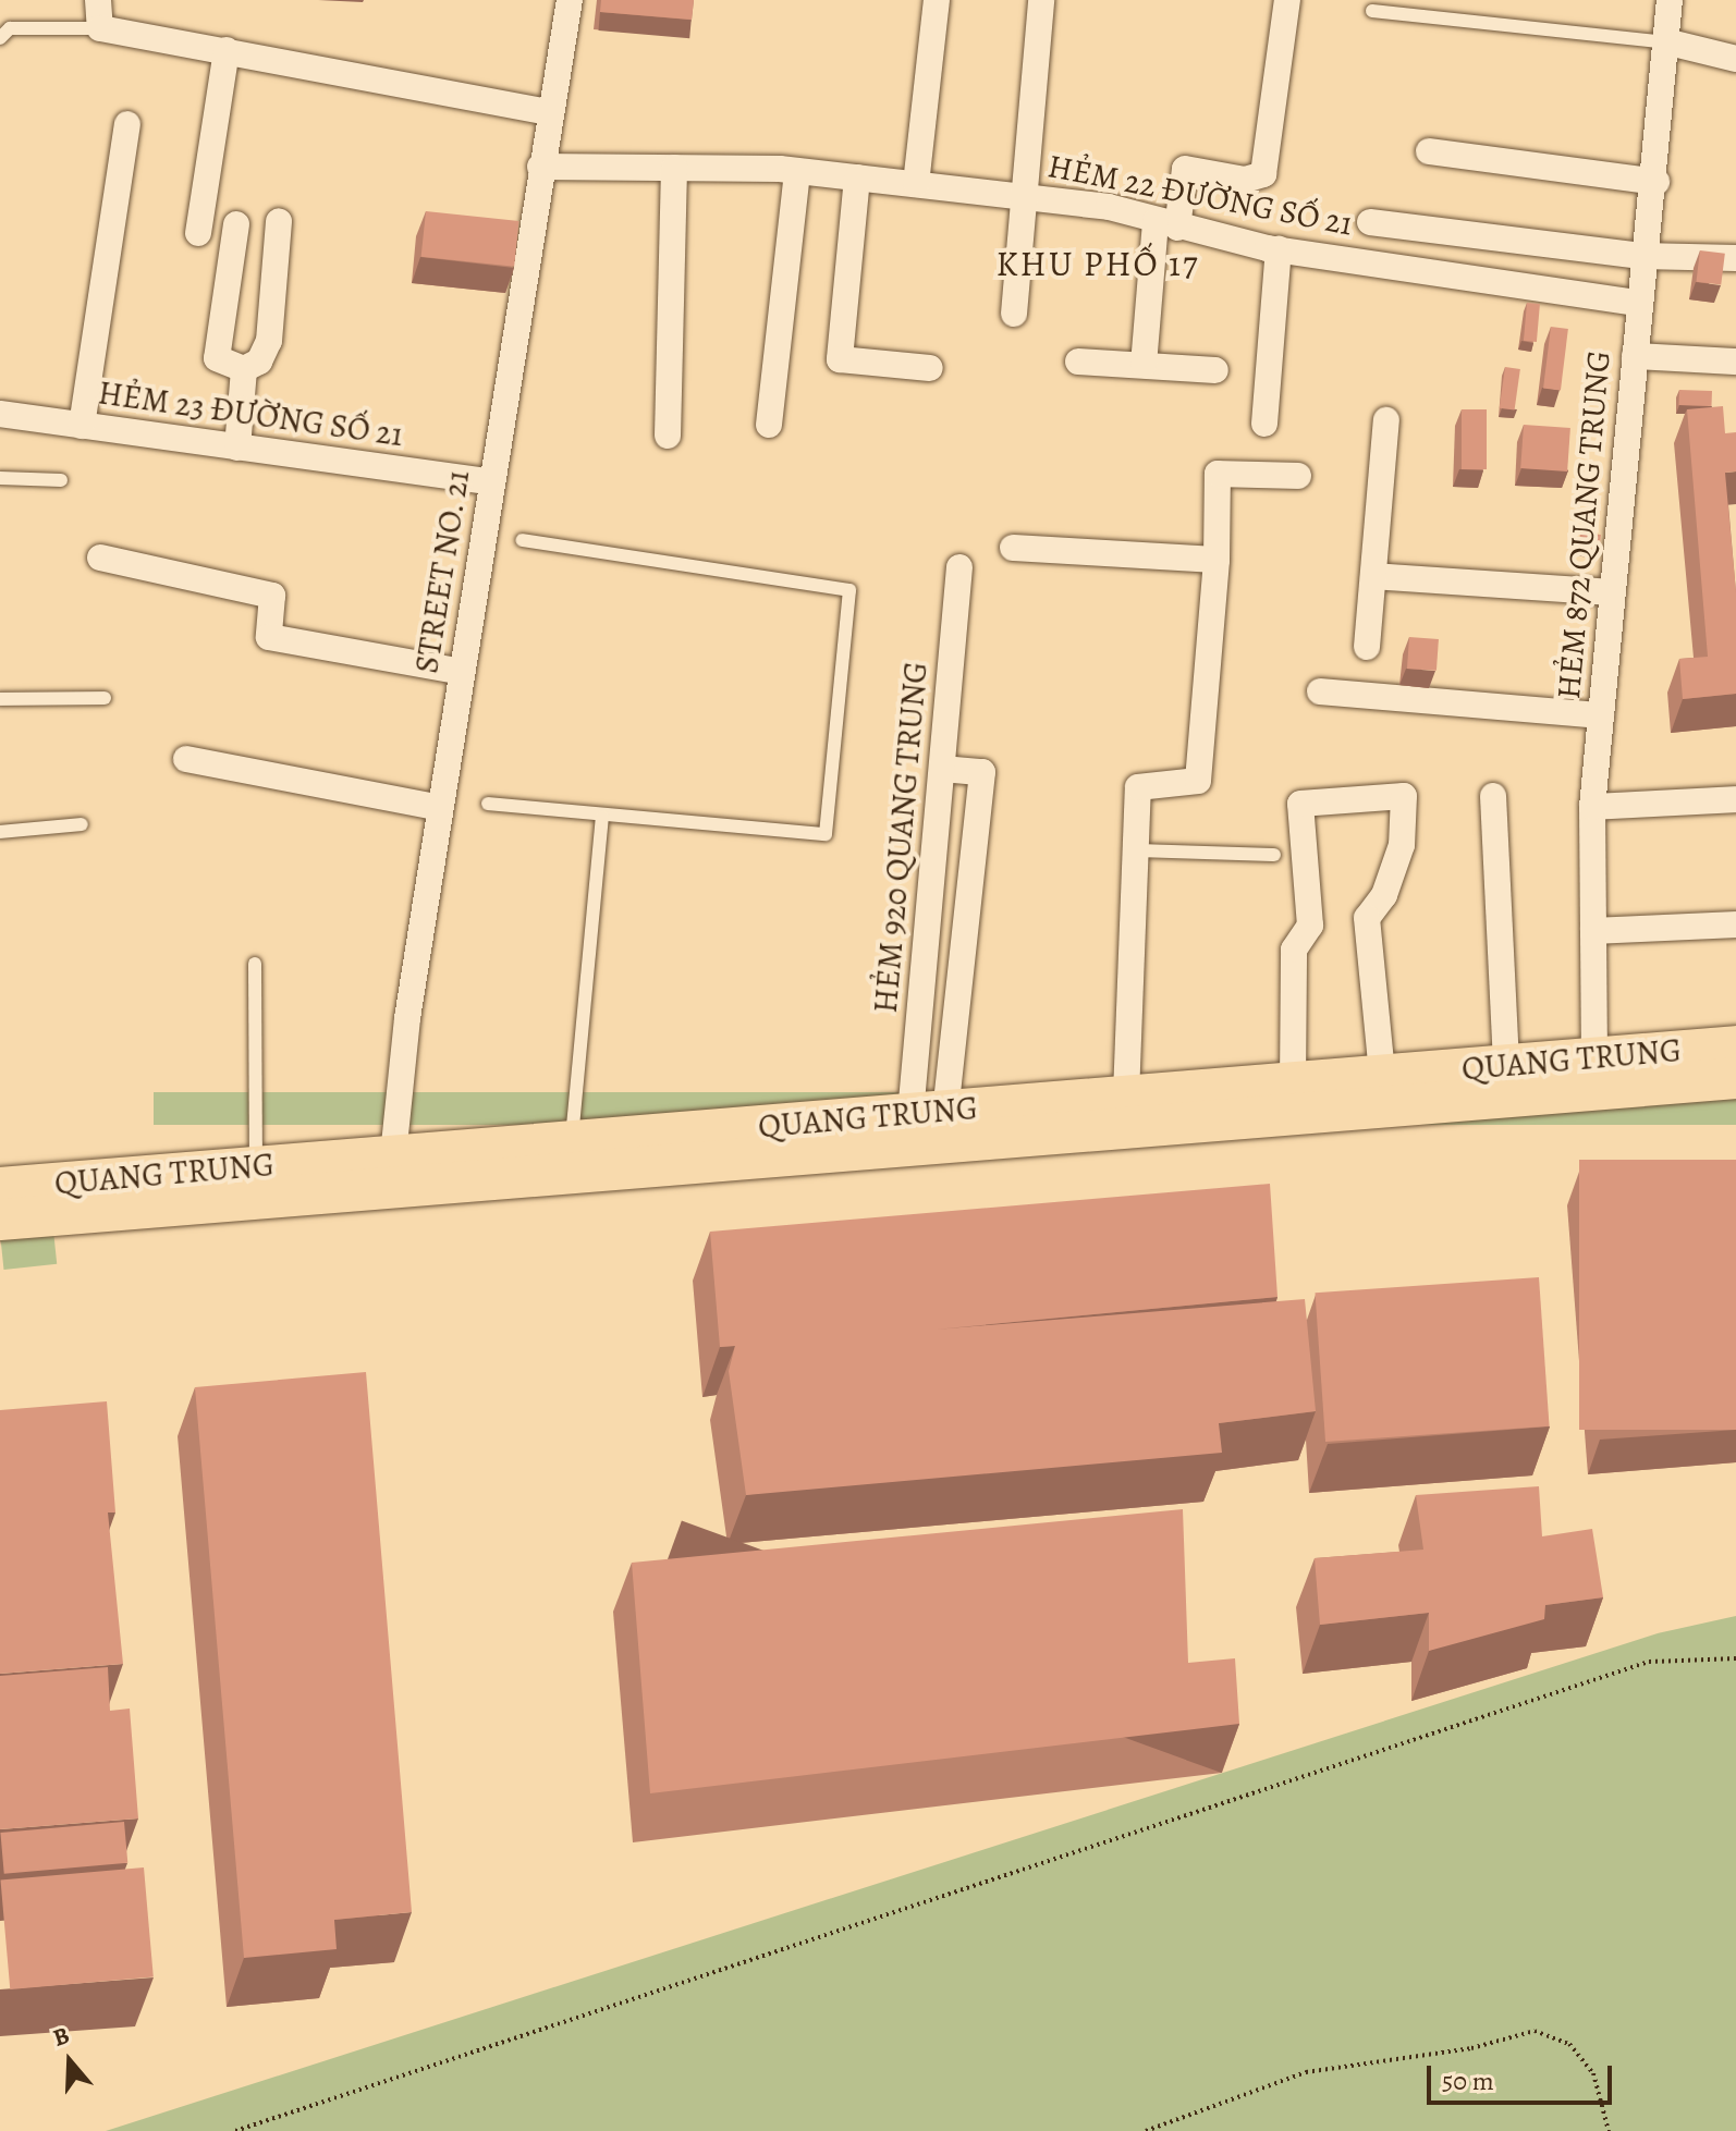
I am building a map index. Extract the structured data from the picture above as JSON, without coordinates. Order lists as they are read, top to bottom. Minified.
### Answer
{"streets":{"main road":["QUANG TRUNG"],"street":["HẺM 22 ĐƯỜNG SỐ 21","HẺM 23 ĐƯỜNG SỐ 21","HẺM 872 QUANG TRUNG","STREET NO. 21","HẺM 920 QUANG TRUNG"]},"crossings":[["HẺM 22 ĐƯỜNG SỐ 21","HẺM 872 QUANG TRUNG"],["HẺM 22 ĐƯỜNG SỐ 21","STREET NO. 21"],["HẺM 23 ĐƯỜNG SỐ 21","STREET NO. 21"],["HẺM 872 QUANG TRUNG","QUANG TRUNG"],["STREET NO. 21","QUANG TRUNG"],["HẺM 920 QUANG TRUNG","QUANG TRUNG"]],"districts":["KHU PHỐ 17"],"scale_bar":"50 m","north":"top"}
